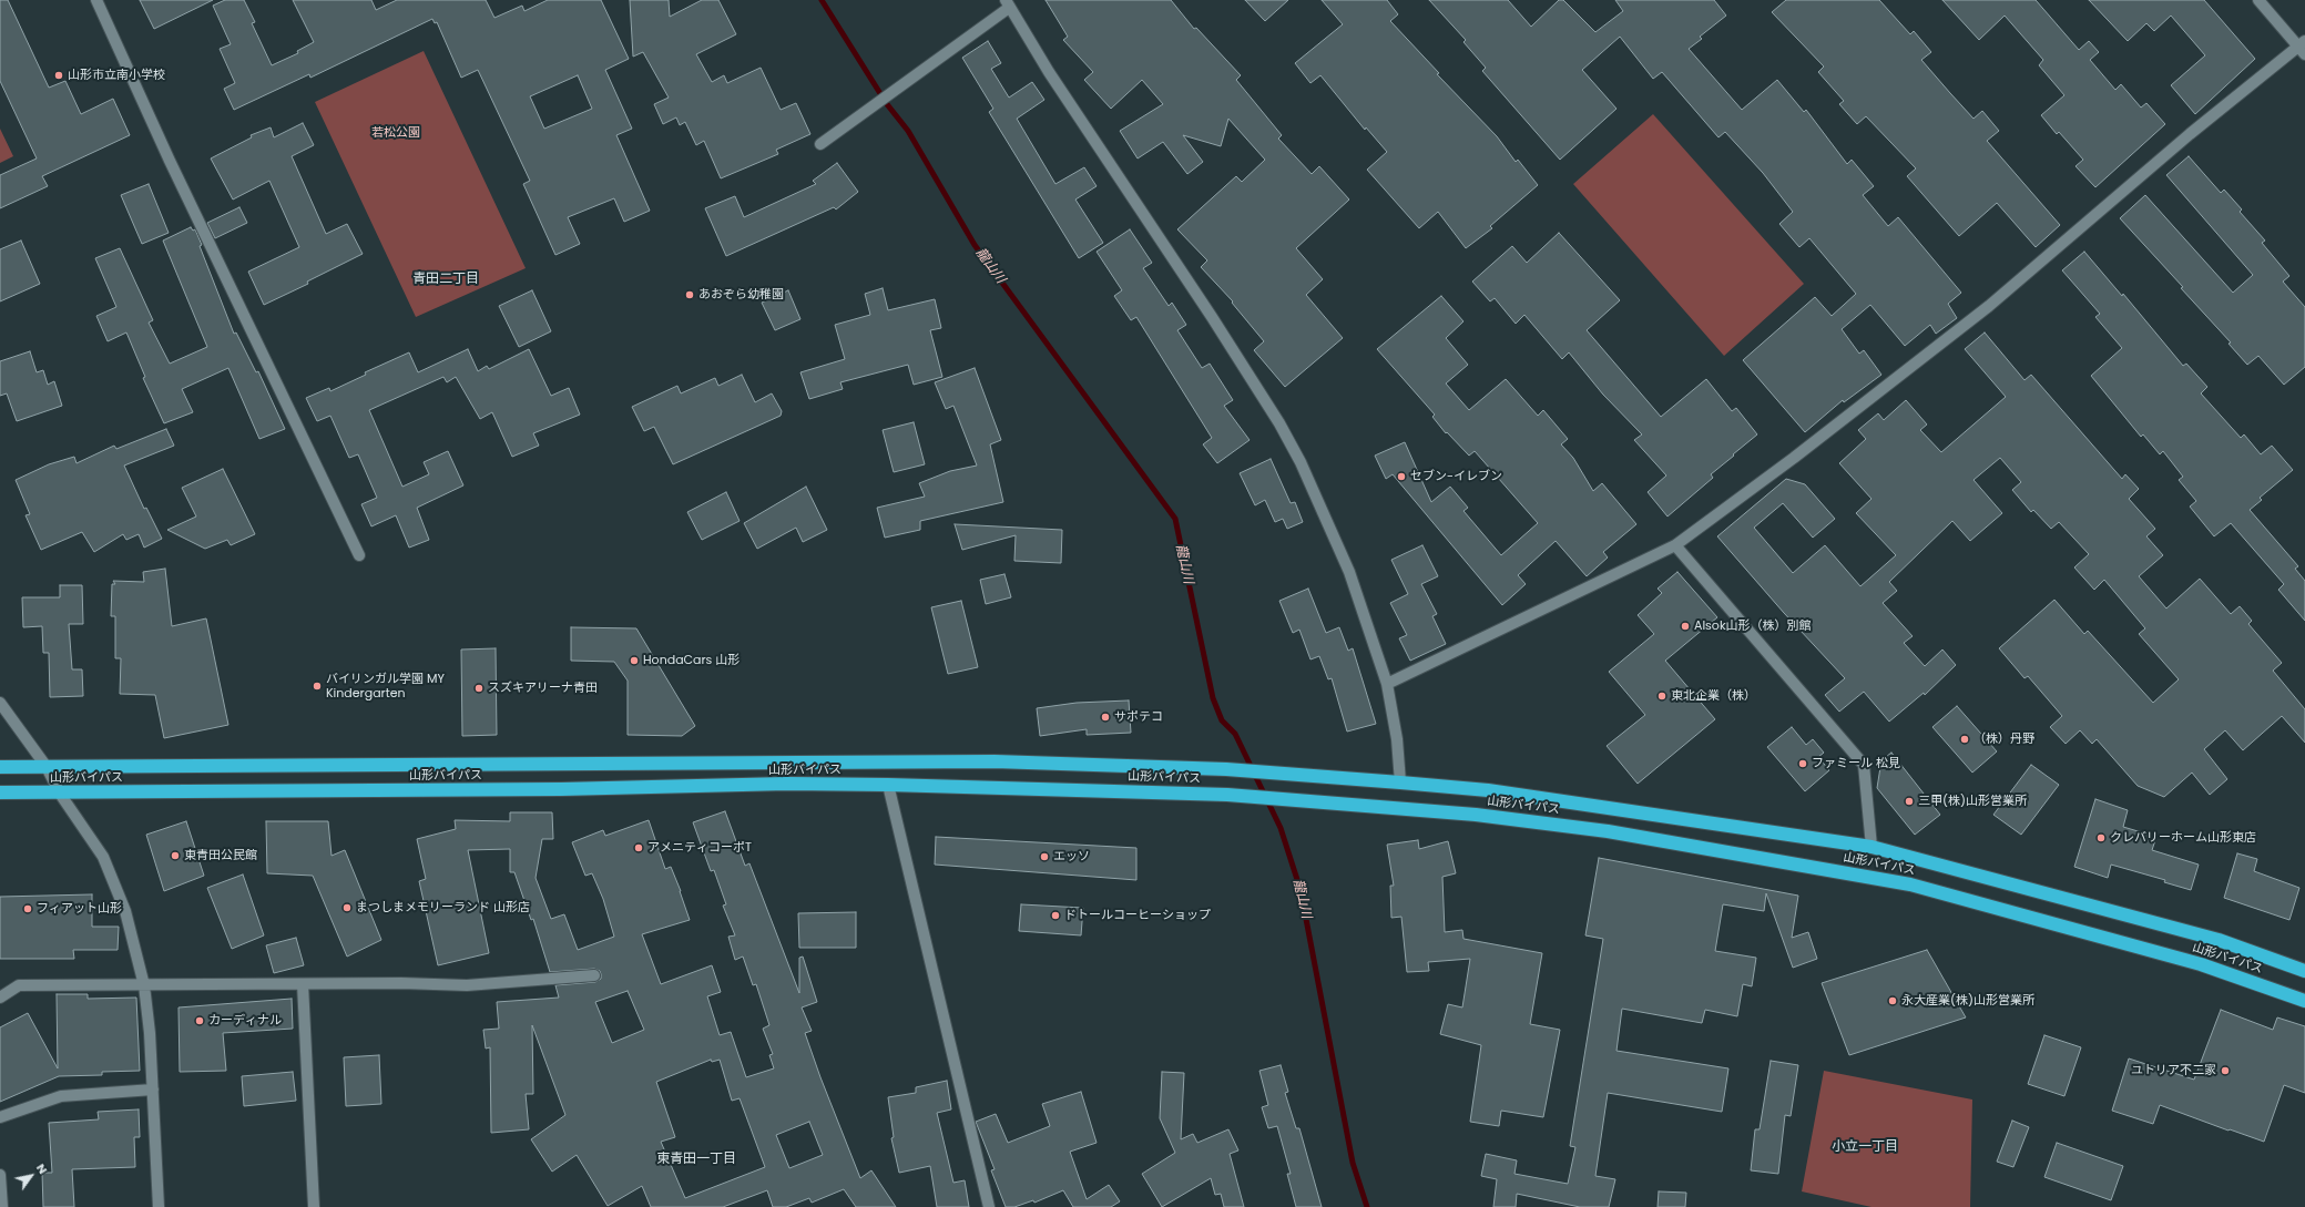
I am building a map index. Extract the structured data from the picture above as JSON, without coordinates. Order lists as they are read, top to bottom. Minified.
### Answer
{"streets":{"highway":["山形バイパス"]},"districts":["青田二丁目","小立一丁目","東青田一丁目"],"water":["龍山川"],"parks":["若松公園"],"places":["山形市立南小学校","あおぞら幼稚園","セブン-イレブン","Alsok山形（株）別館","HondaCars 山形","バイリンガル学園 MY Kindergarten","スズキアリーナ青田","東北企業（株）","サポテコ","（株）丹野","ファミール 松見","三甲(株)山形営業所","クレバリーホーム山形東店","アメニティコーポT","東青田公民館","エッソ","まつしまメモリーランド 山形店","フィアット山形","ドトールコーヒーショップ","永大産業(株)山形営業所","カーディナル","ユトリア不二家"],"north":"top right"}
